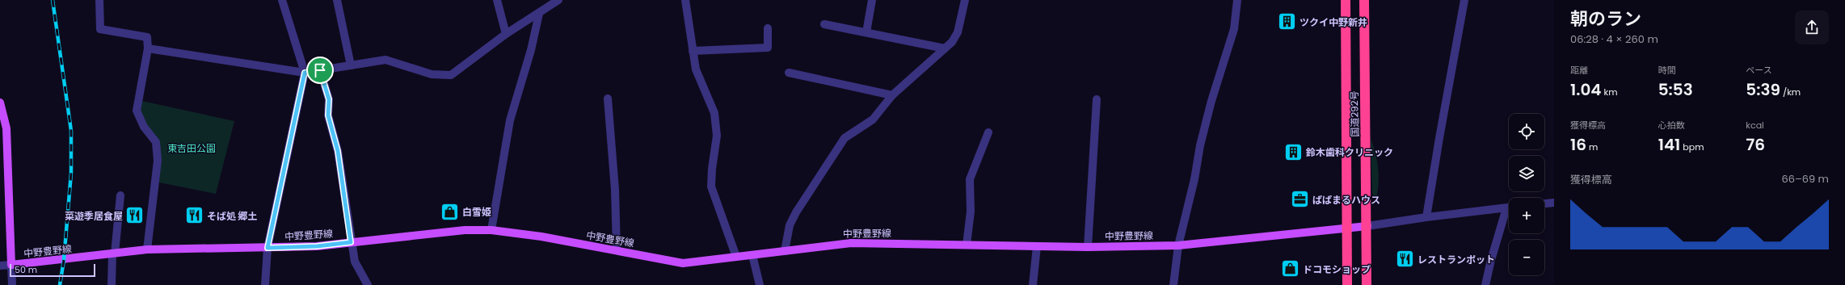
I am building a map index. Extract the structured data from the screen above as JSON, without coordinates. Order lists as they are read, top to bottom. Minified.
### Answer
{"streets":{"highway":["国道292号"],"main road":["中野豊野線"]},"crossings":[["国道292号","中野豊野線"]],"parks":["東吉田公園"],"places":{"building":["ツクイ中野新井","鈴木歯科クリニック"],"office":["ぱぱまるハウス"],"shop":["白雪姫","ドコモショップ"],"restaurant":["菜遊季居食屋","そば処 郷土","レストランポット"]},"scale_bar":"50 m","page":{"heading":["朝のラン","06:28 · 4 × 260 m"],"stats":[["距離","1.04 km"],["時間","5:53"],["ペース","5:39 /km"],["獲得標高","16 m"],["心拍数","141 bpm"],["kcal","76"]],"map_buttons":["+","−"],"chart":["獲得標高","66–69 m"],"scale":"50 m"}}
